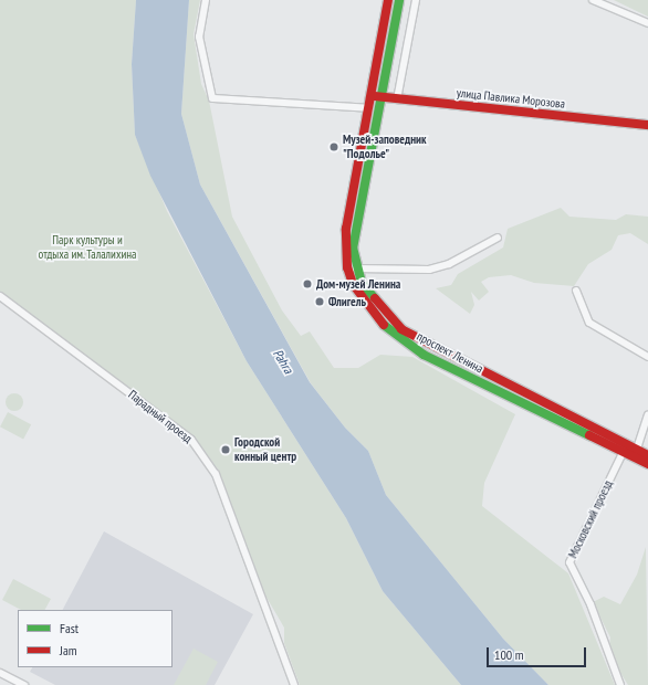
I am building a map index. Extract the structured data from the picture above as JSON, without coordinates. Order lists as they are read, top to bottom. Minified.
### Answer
{"streets":{"main road":["улица Павлика Морозова","проспект Ленина"],"street":["Парадный проезд","Московский проезд"]},"crossings":[["улица Павлика Морозова","проспект Ленина"],["проспект Ленина","Московский проезд"]],"water":["Pahra"],"parks":["Парк культуры и отдыха им. Талалихина"],"places":["Музей-заповедник \"Подолье\"","Дом-музей Ленина","Флигель","Городской конный центр"],"legend":["Fast","Jam"],"scale_bar":"100 m"}
